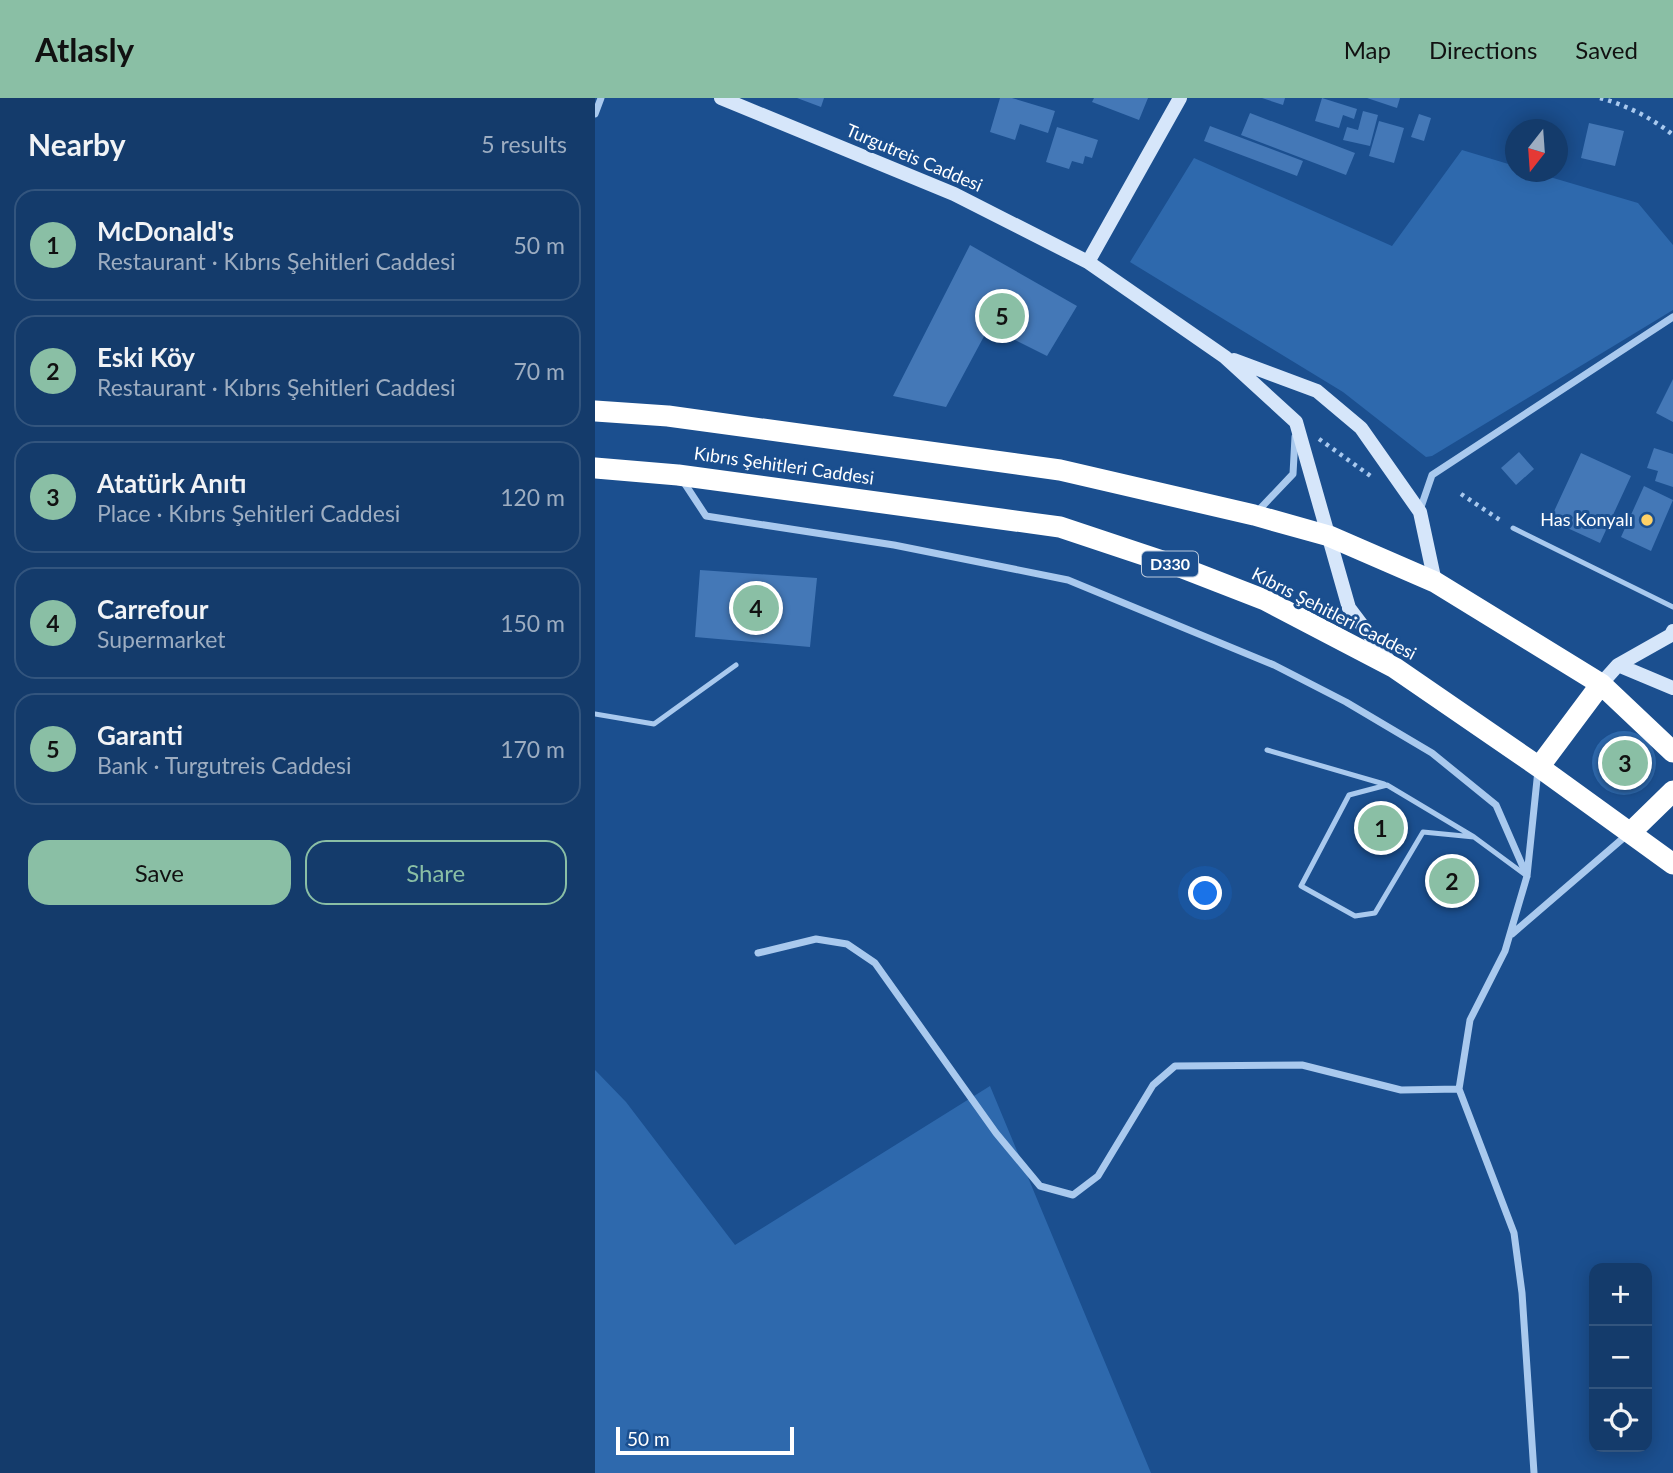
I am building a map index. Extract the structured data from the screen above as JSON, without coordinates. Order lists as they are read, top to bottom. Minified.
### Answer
{"streets":{"highway":["Kıbrıs Şehitleri Caddesi","D330"],"main road":["Turgutreis Caddesi"]},"places":["Has Konyalı"],"scale_bar":"50 m","north":"bottom","page":{"header":"Atlasly","nav":["Map","Directions","Saved"],"heading":["Nearby","5 results"],"list":[{"mark":"1","name":"McDonald's","note":"Restaurant · Kıbrıs Şehitleri Caddesi","value":"50 m"},{"mark":"2","name":"Eski Köy","note":"Restaurant · Kıbrıs Şehitleri Caddesi","value":"70 m"},{"mark":"3","name":"Atatürk Anıtı","note":"Place · Kıbrıs Şehitleri Caddesi","value":"120 m"},{"mark":"4","name":"Carrefour","note":"Supermarket","value":"150 m"},{"mark":"5","name":"Garanti","note":"Bank · Turgutreis Caddesi","value":"170 m"}],"pins":["5","4","3","1","2"],"buttons":["Save","Share"],"map_buttons":["+","−"],"scale":"50 m"}}
